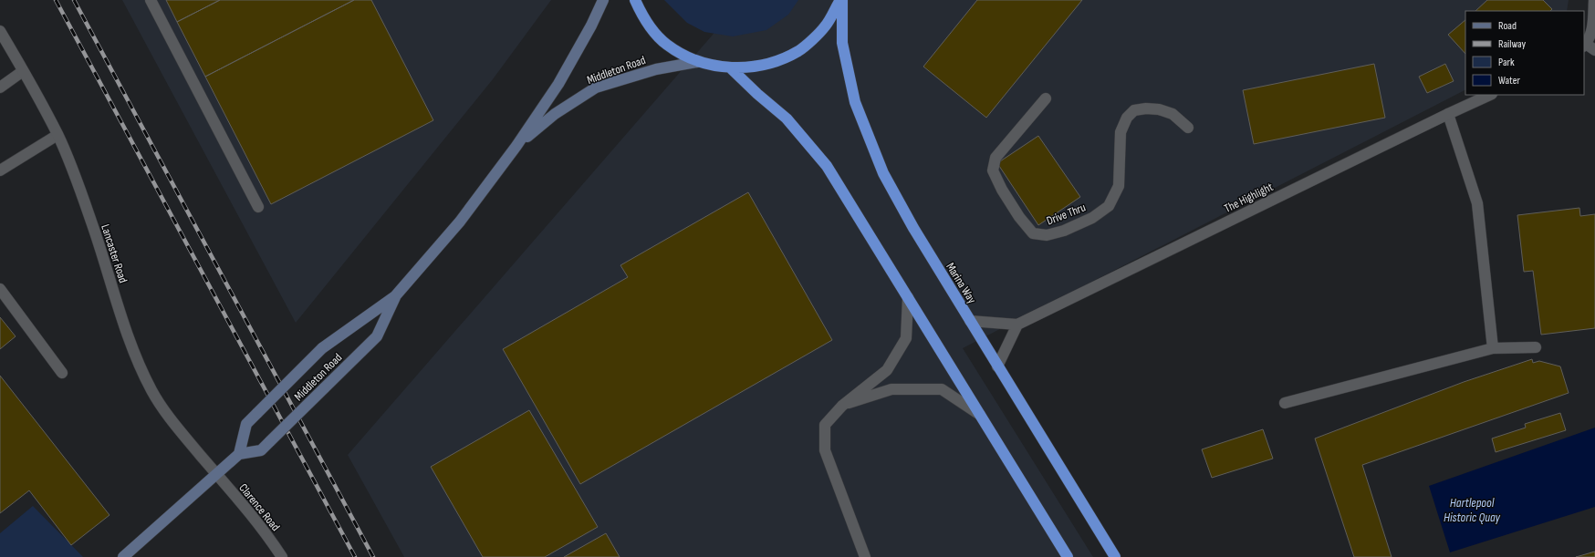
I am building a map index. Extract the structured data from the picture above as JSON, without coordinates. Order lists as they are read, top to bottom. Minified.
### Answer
{"streets":{"highway":["Marina Way"],"main road":["Middleton Road"],"street":["The Highlight","Drive Thru","Lancaster Road","Clarence Road"]},"crossings":[["Lancaster Road","Clarence Road"]],"water":["Hartlepool Historic Quay"],"legend":["Road","Railway","Park","Water"]}
